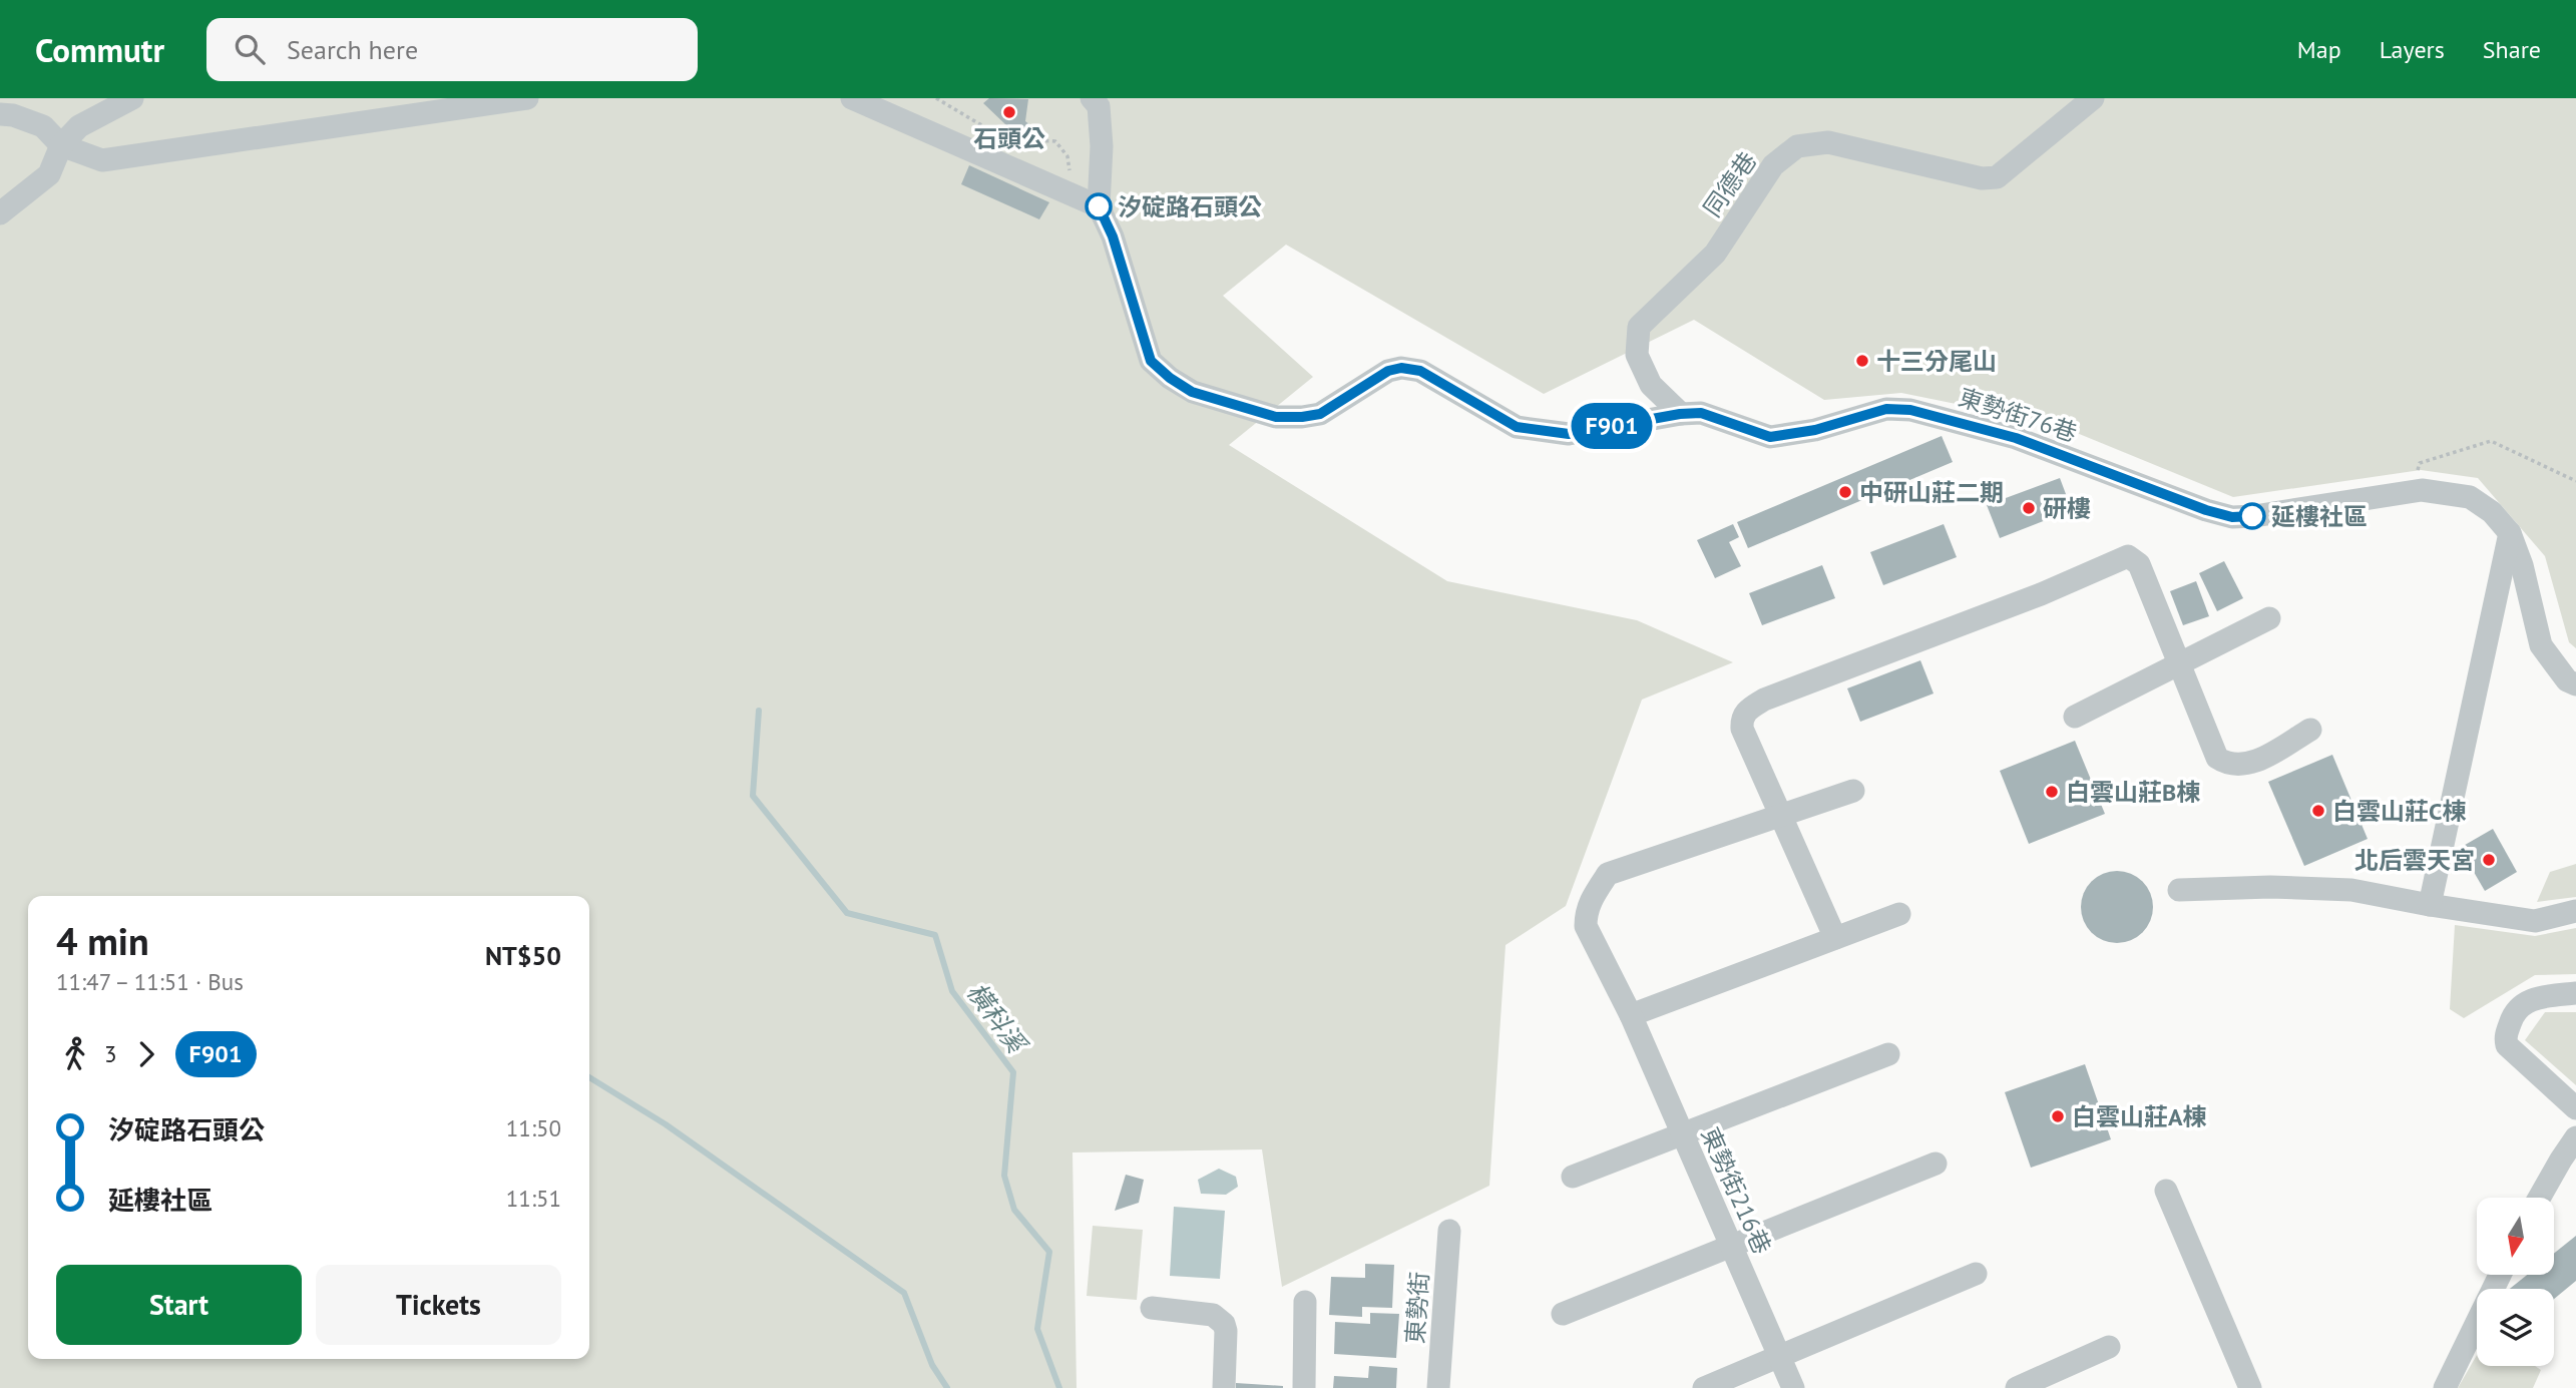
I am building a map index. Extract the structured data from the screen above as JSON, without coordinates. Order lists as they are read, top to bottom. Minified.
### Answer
{"streets":{"street":["同德巷","東勢街76巷","東勢街216巷","東勢街"]},"crossings":[["同德巷","東勢街76巷"]],"water":["橫科溪"],"places":["石頭公","汐碇路石頭公","十三分尾山","中研山莊二期","研樓","延樓社區","白雲山莊B棟","白雲山莊C棟","北后雲天宮","白雲山莊A棟"],"lines":["bus line F901"],"north":"bottom","page":{"header":"Commutr","search":"Search here","nav":["Map","Layers","Share"],"on_map":"F901","heading":["4 min","11:47 – 11:51 · Bus","NT$50"],"legs":["3","F901"],"list":[{"name":"汐碇路石頭公","value":"11:50"},{"name":"延樓社區","value":"11:51"}],"buttons":["Start","Tickets"]}}
